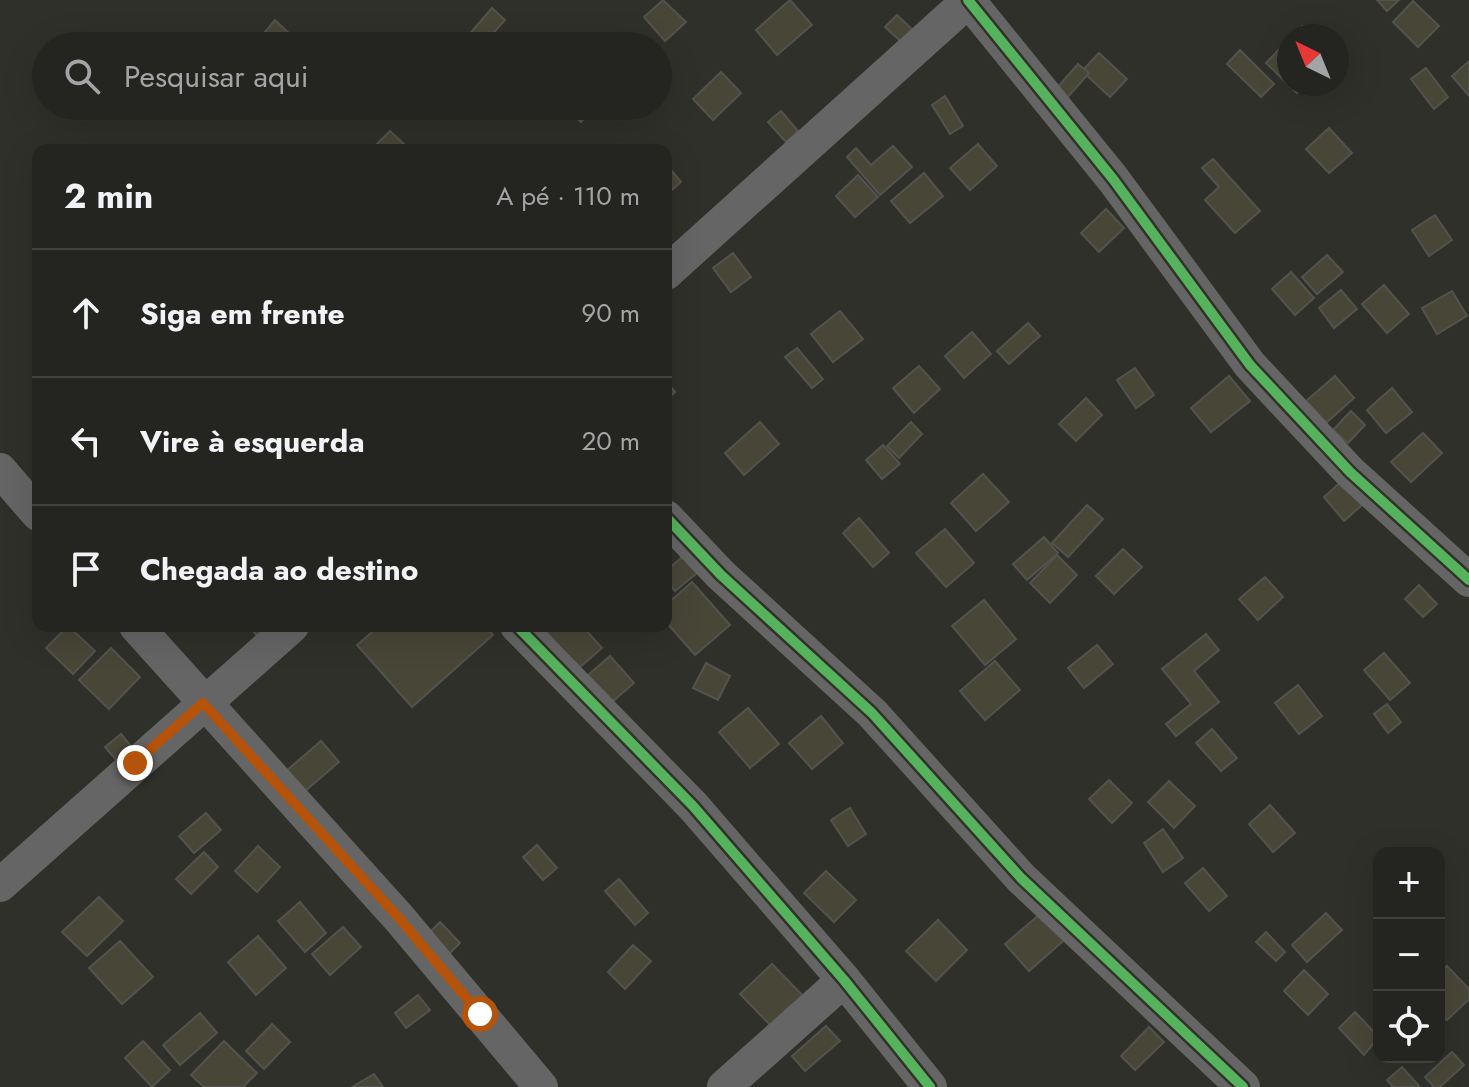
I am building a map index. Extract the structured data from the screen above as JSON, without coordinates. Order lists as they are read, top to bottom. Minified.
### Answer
{"north":"top left","page":{"search":"Pesquisar aqui","heading":["2 min","A pé · 110 m"],"list":[["Siga em frente","90 m"],["Vire à esquerda","20 m"],"Chegada ao destino"],"map_buttons":["+","−"]}}
